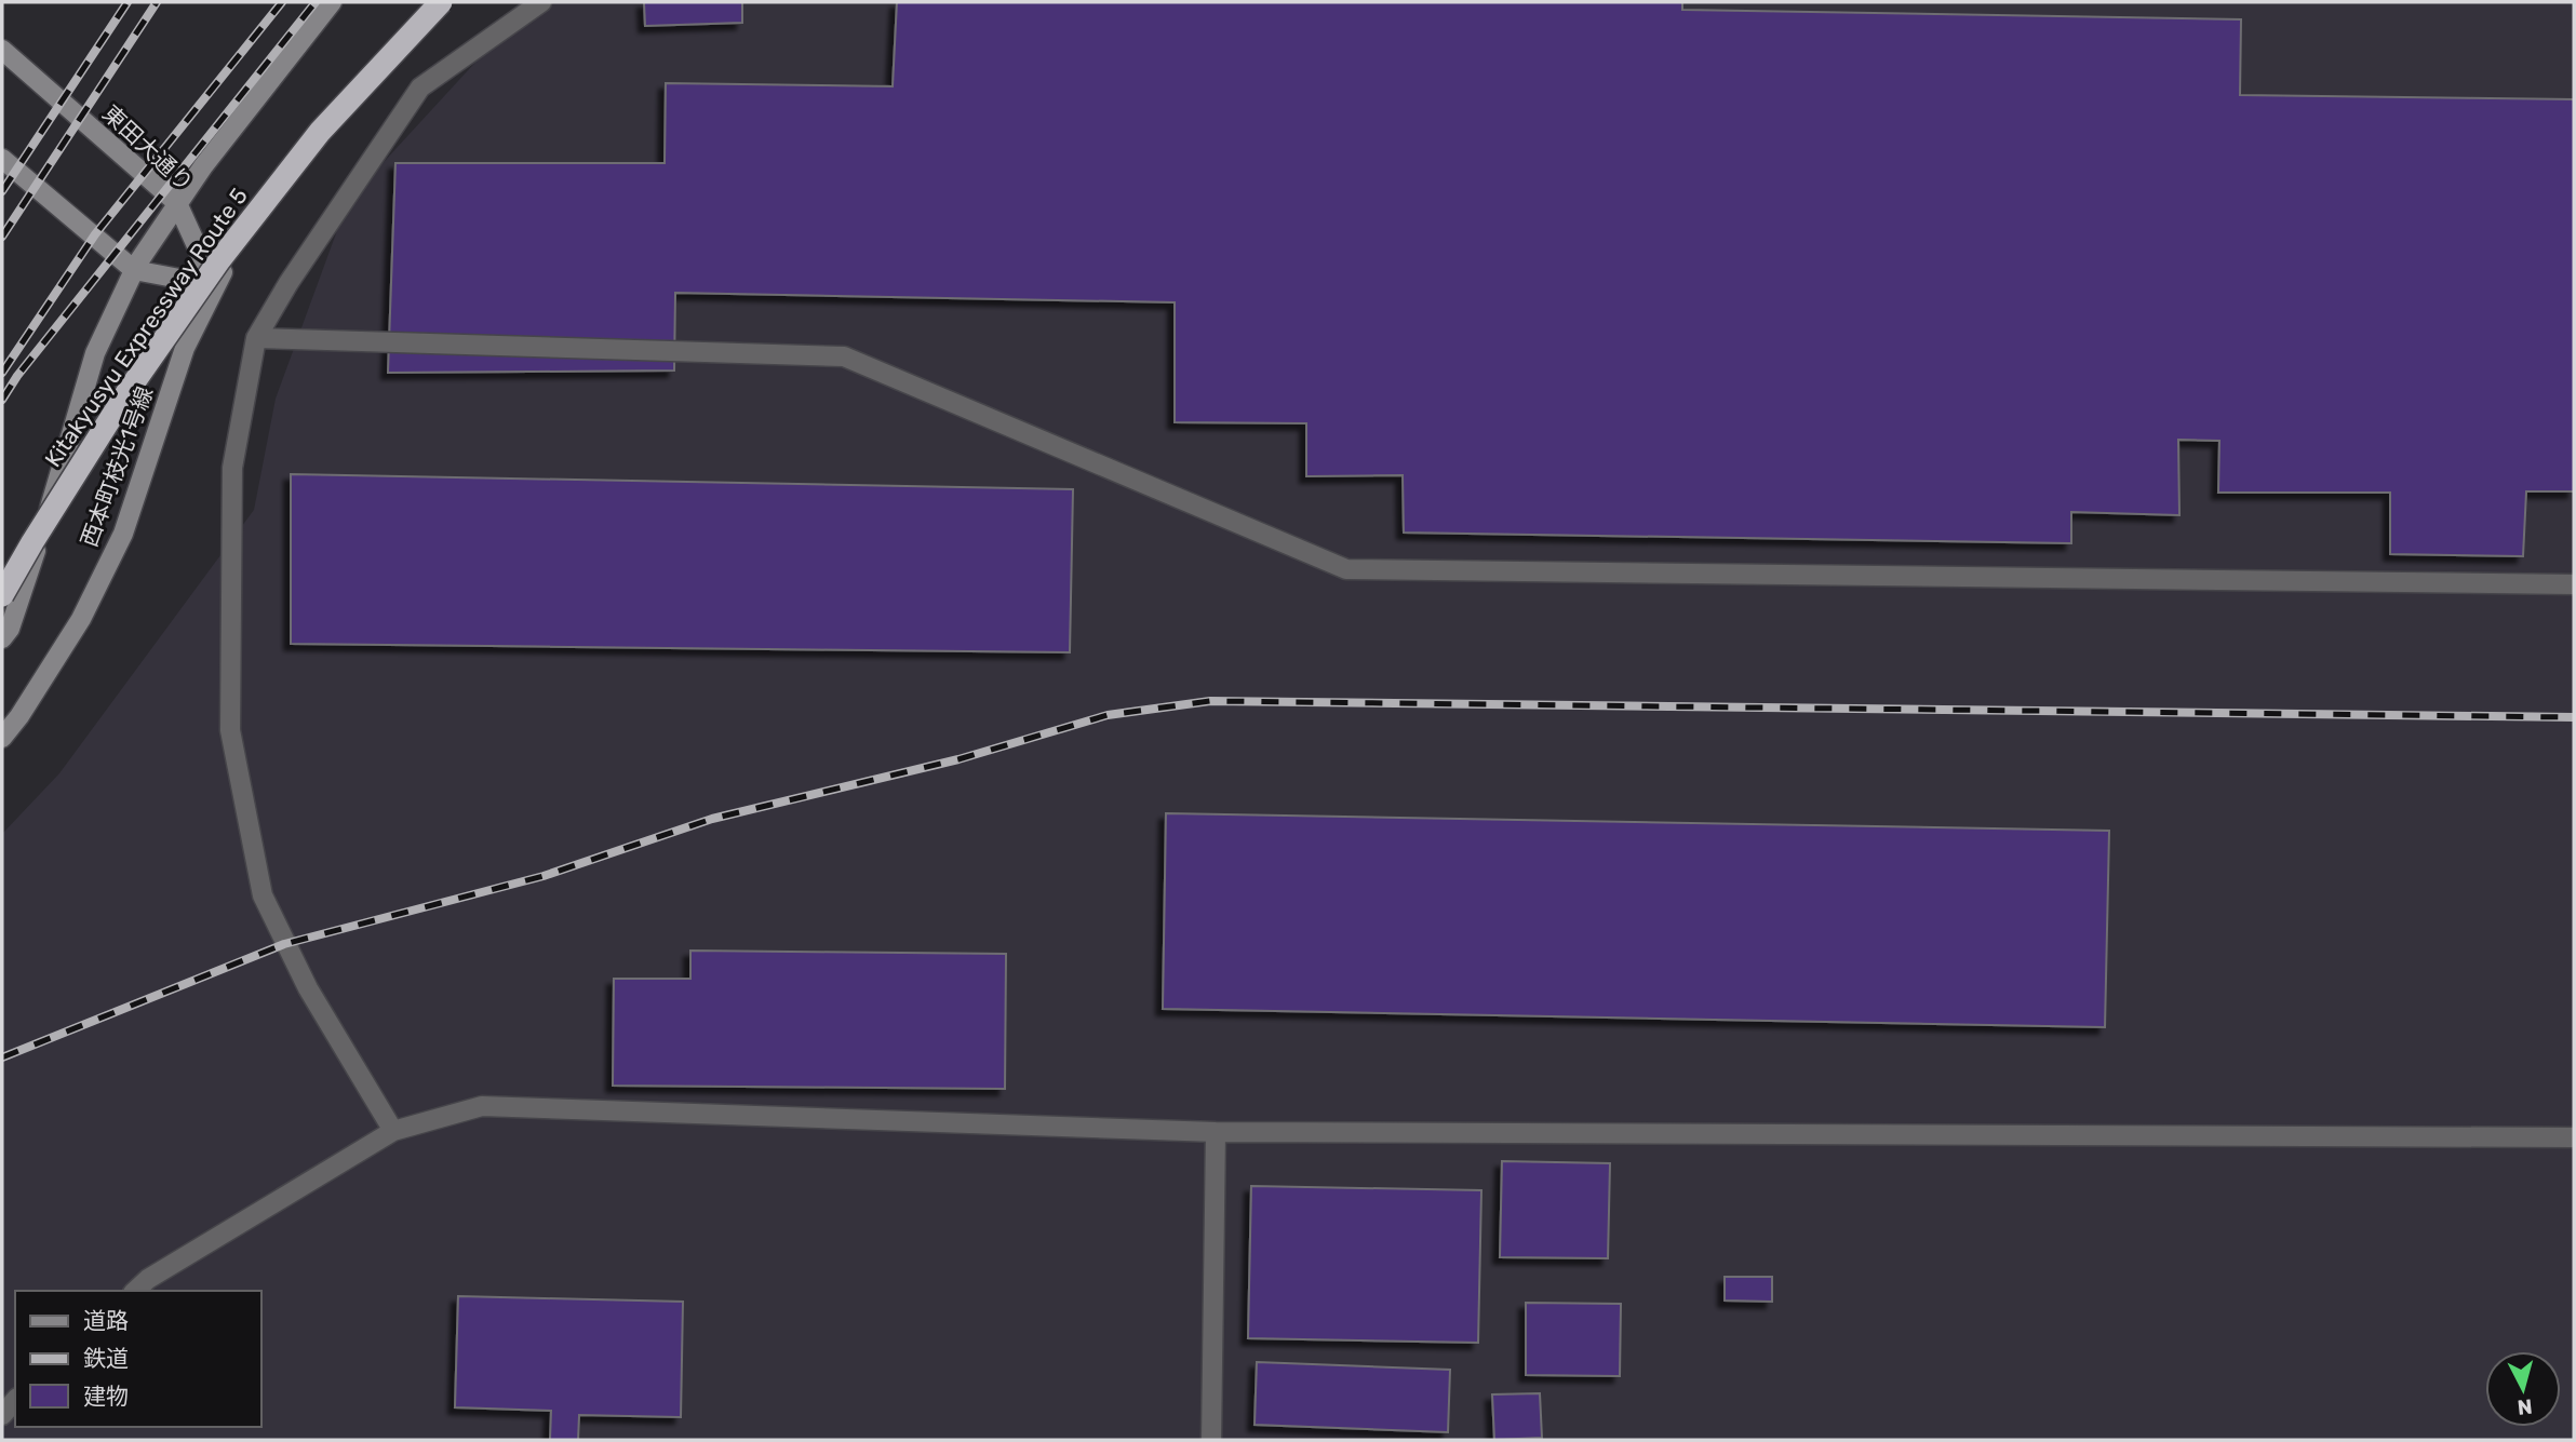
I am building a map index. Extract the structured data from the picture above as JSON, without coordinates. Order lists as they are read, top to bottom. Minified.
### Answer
{"streets":{"highway":["Kitakyusyu Expressway Route 5"],"street":["東田大通り","西本町枝光1号線"]},"crossings":[["東田大通り","西本町枝光1号線"],["Kitakyusyu Expressway Route 5","西本町枝光1号線"]],"legend":["道路","鉄道","建物"],"north":"bottom"}
